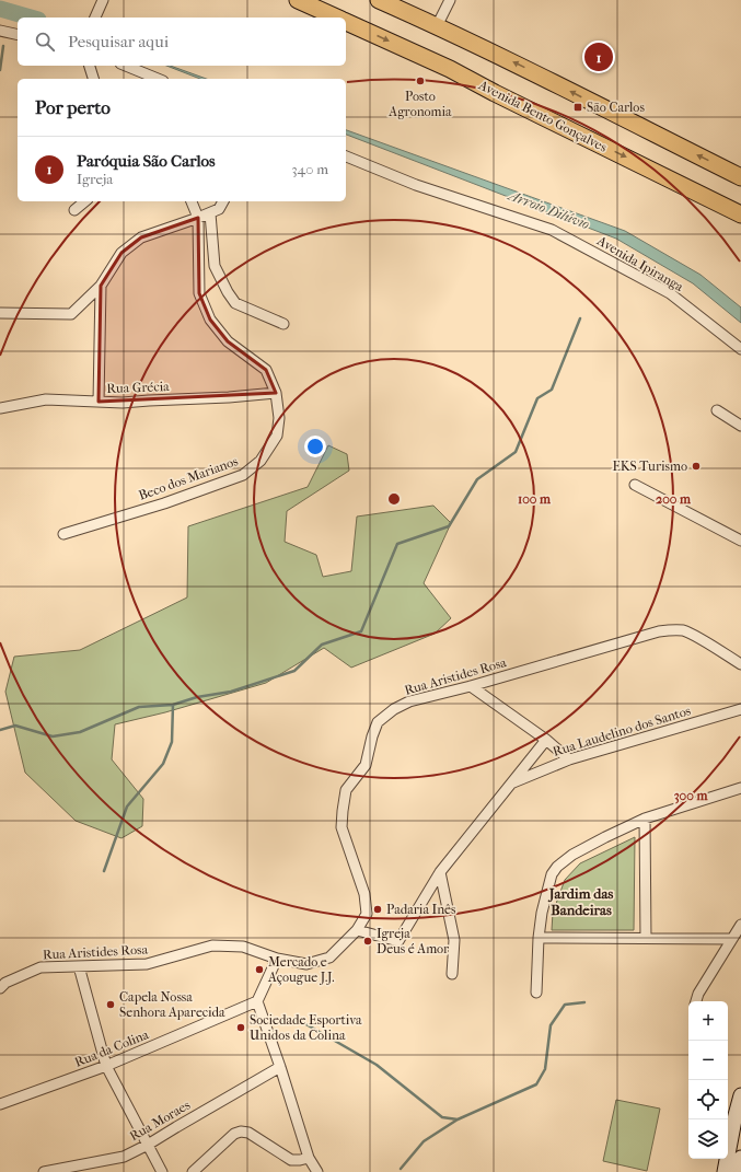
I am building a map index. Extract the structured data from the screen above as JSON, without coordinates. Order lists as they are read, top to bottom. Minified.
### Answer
{"streets":{"main road":["Avenida Bento Gonçalves"],"street":["Avenida Ipiranga","Rua Grécia","Beco dos Marianos","Rua Aristides Rosa","Rua Laudelino dos Santos","Rua da Colina","Rua Moraes"]},"crossings":[["Rua Grécia","Beco dos Marianos"],["Rua Aristides Rosa","Rua Laudelino dos Santos"]],"districts":["Jardim das Bandeiras"],"water":["Arroio Dilúvio"],"places":{"other":["Posto Agronomia","EKS Turismo","Padaria Inês","Igreja Deus é Amor","Mercado e Açougue J.J.","Capela Nossa Senhora Aparecida","Sociedade Esportiva Unidos da Colina"],"transit":["São Carlos"]},"page":{"search":"Pesquisar aqui","pins":"1","heading":"Por perto","list":[{"mark":"1","name":"Paróquia São Carlos","note":"Igreja","value":"340 m"}],"map_buttons":["+","−"]},"rings":["100 m","200 m","300 m"]}
